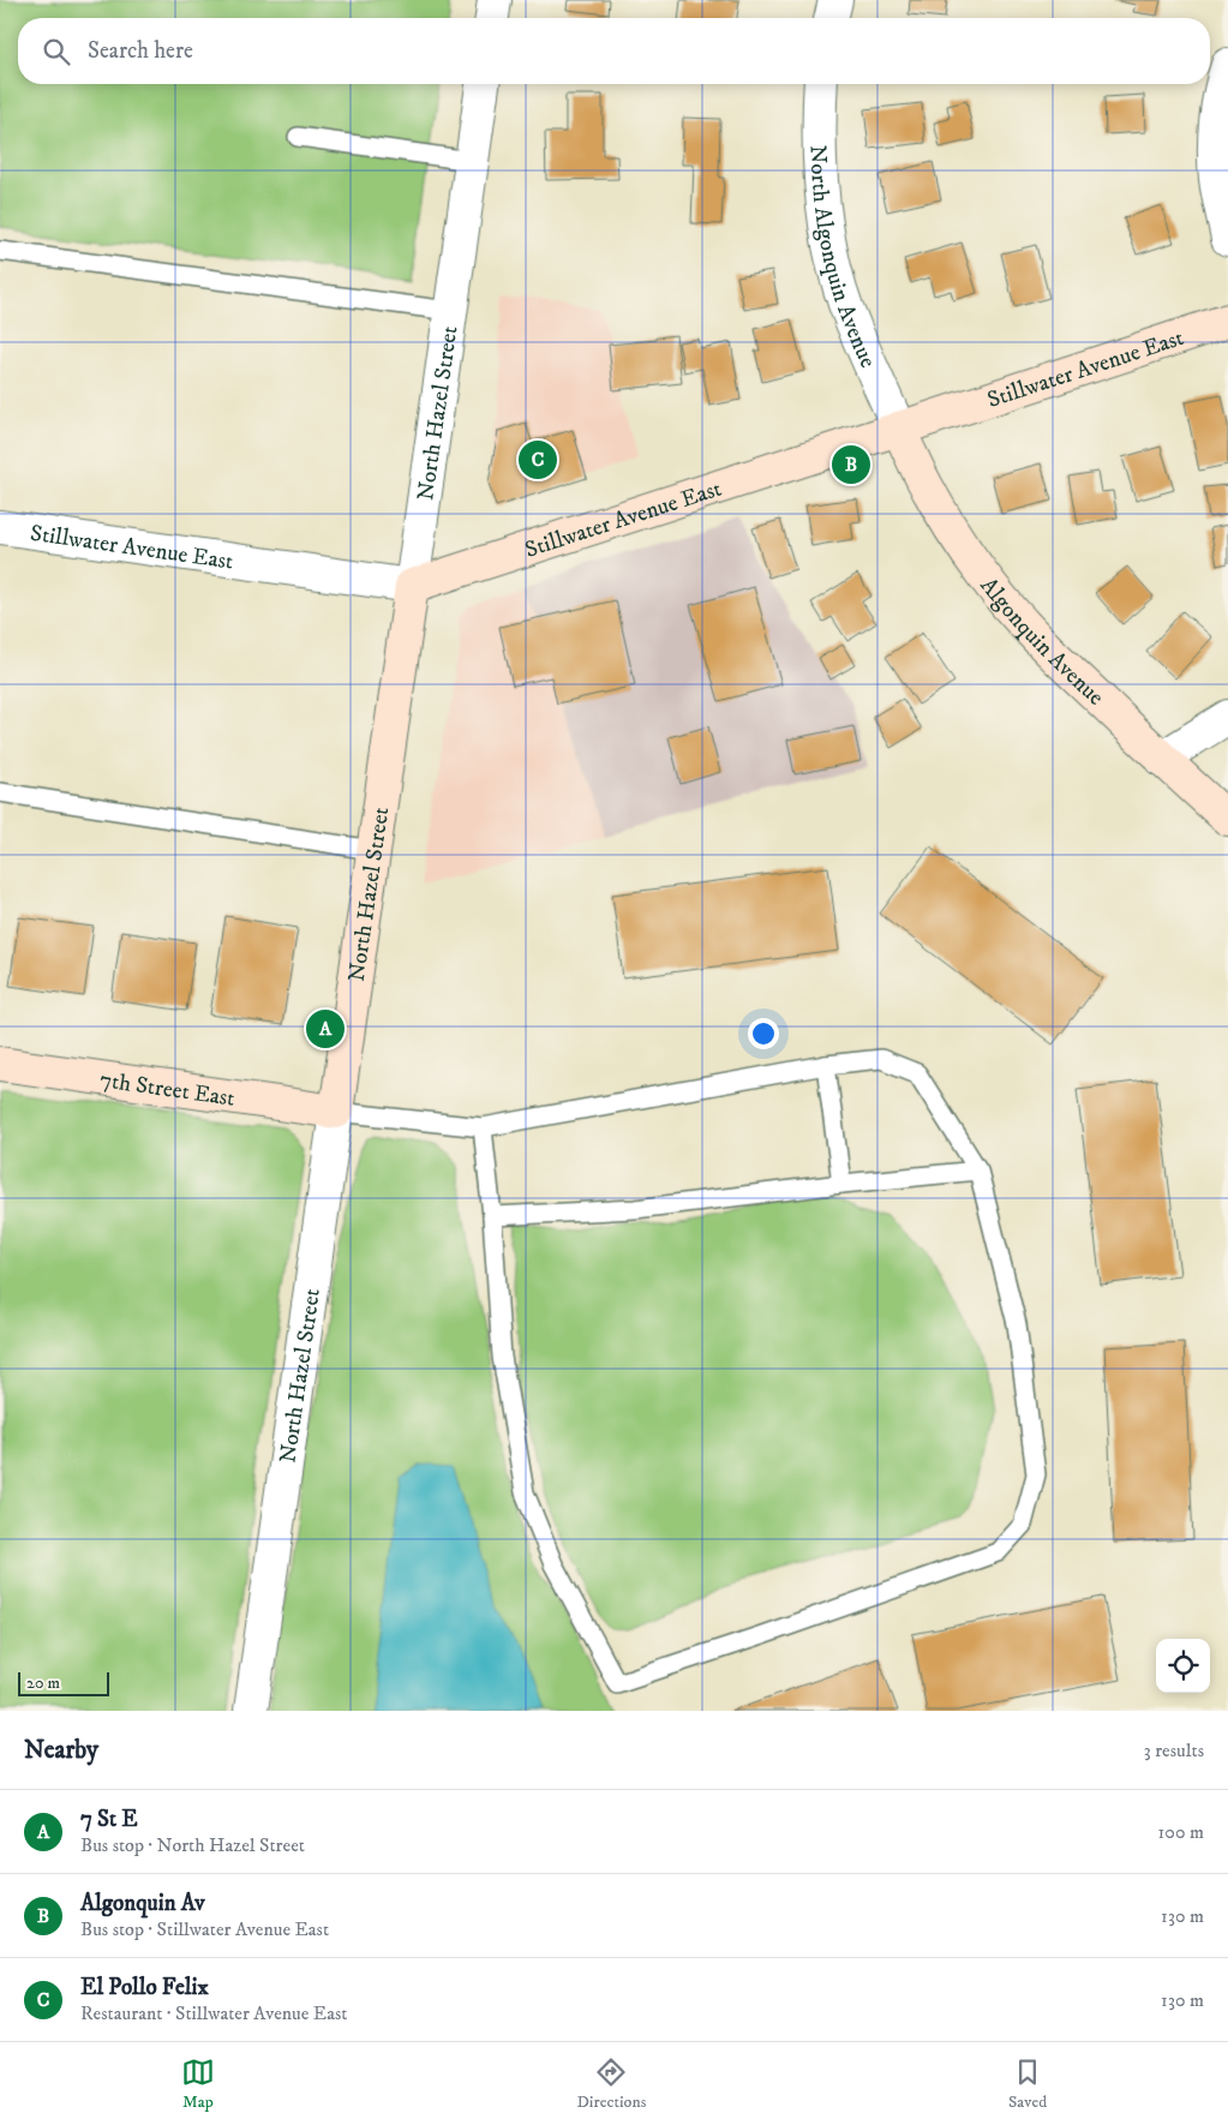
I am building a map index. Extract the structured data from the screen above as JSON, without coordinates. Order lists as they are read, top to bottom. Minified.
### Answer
{"streets":{"street":["North Algonquin Avenue","Stillwater Avenue East","North Hazel Street","Algonquin Avenue","7th Street East"]},"crossings":[["North Algonquin Avenue","Stillwater Avenue East"],["North Algonquin Avenue","Algonquin Avenue"],["Stillwater Avenue East","North Hazel Street"],["Stillwater Avenue East","Algonquin Avenue"],["North Hazel Street","7th Street East"]],"scale_bar":"20 m","page":{"search":"Search here","pins":["C","B","A"],"scale":"20 m","heading":["Nearby","3 results"],"list":[{"mark":"A","name":"7 St E","note":"Bus stop · North Hazel Street","value":"100 m"},{"mark":"B","name":"Algonquin Av","note":"Bus stop · Stillwater Avenue East","value":"130 m"},{"mark":"C","name":"El Pollo Felix","note":"Restaurant · Stillwater Avenue East","value":"130 m"}],"nav":["Map","Directions","Saved"]}}
